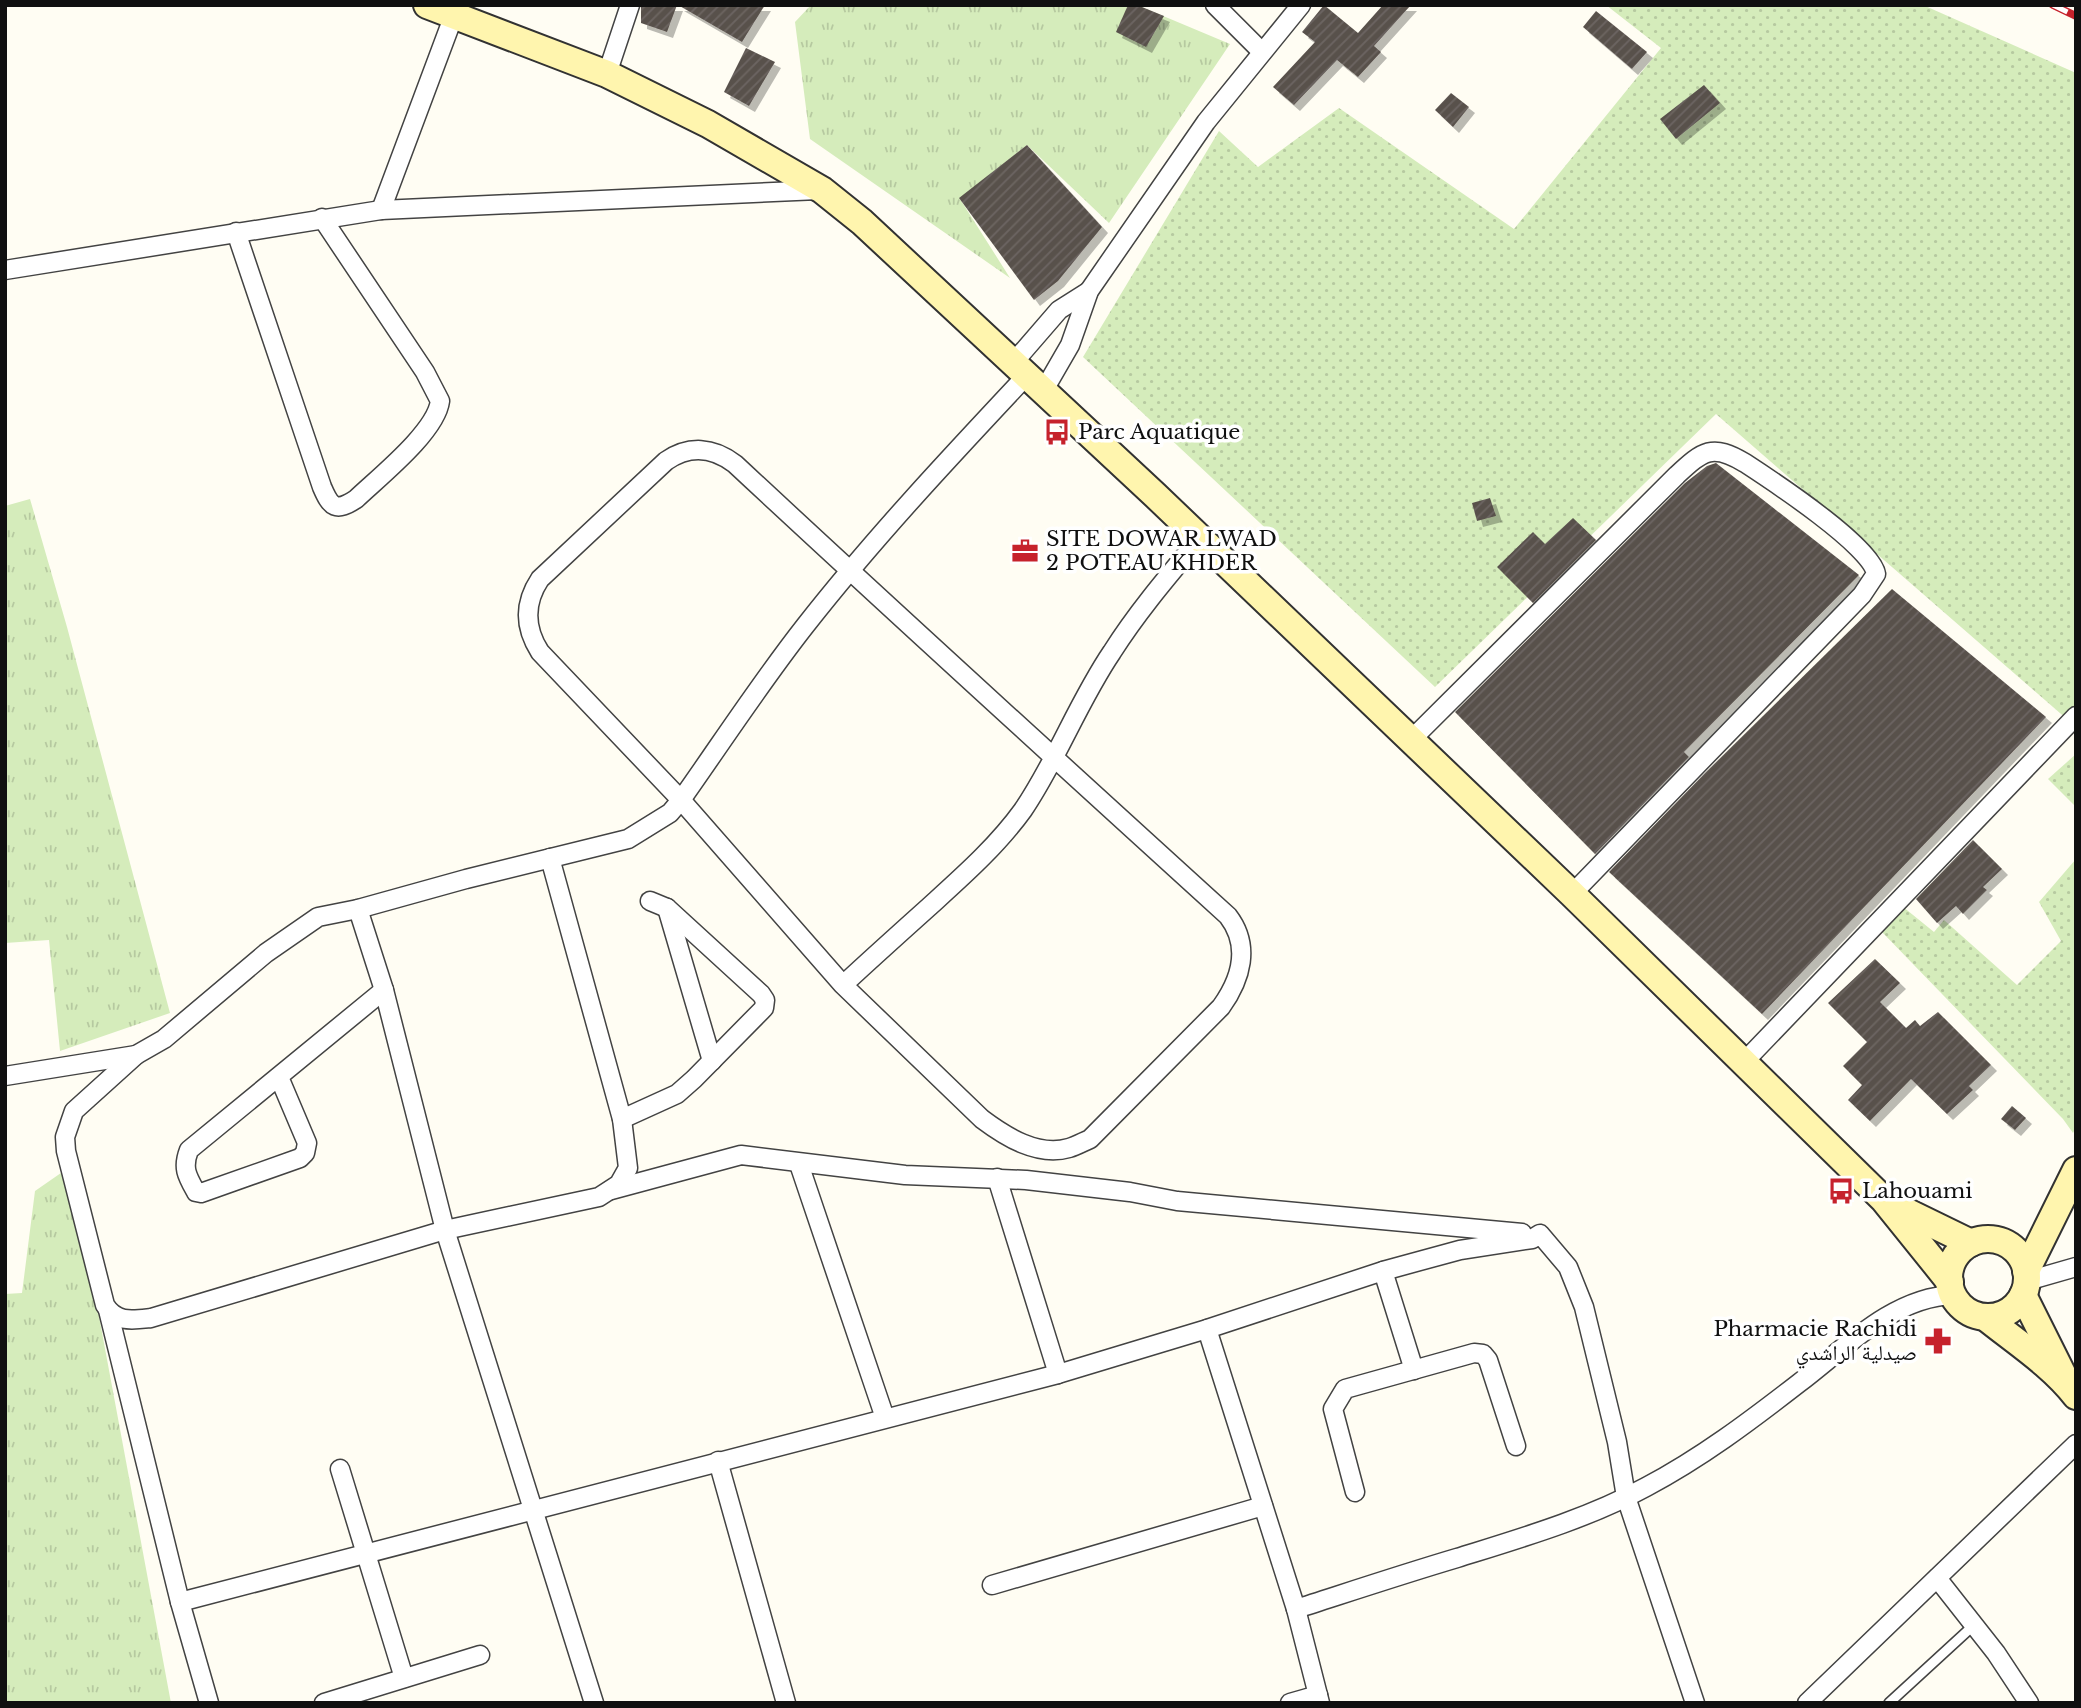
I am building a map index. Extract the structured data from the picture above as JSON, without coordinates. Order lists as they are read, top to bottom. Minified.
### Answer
{"places":{"bus stop":["Parc Aquatique","Lahouami"],"office":["SITE DOWAR LWAD 2 POTEAU KHDER"],"pharmacy":["Pharmacie Rachidi صيدلية الراشدي"]}}
